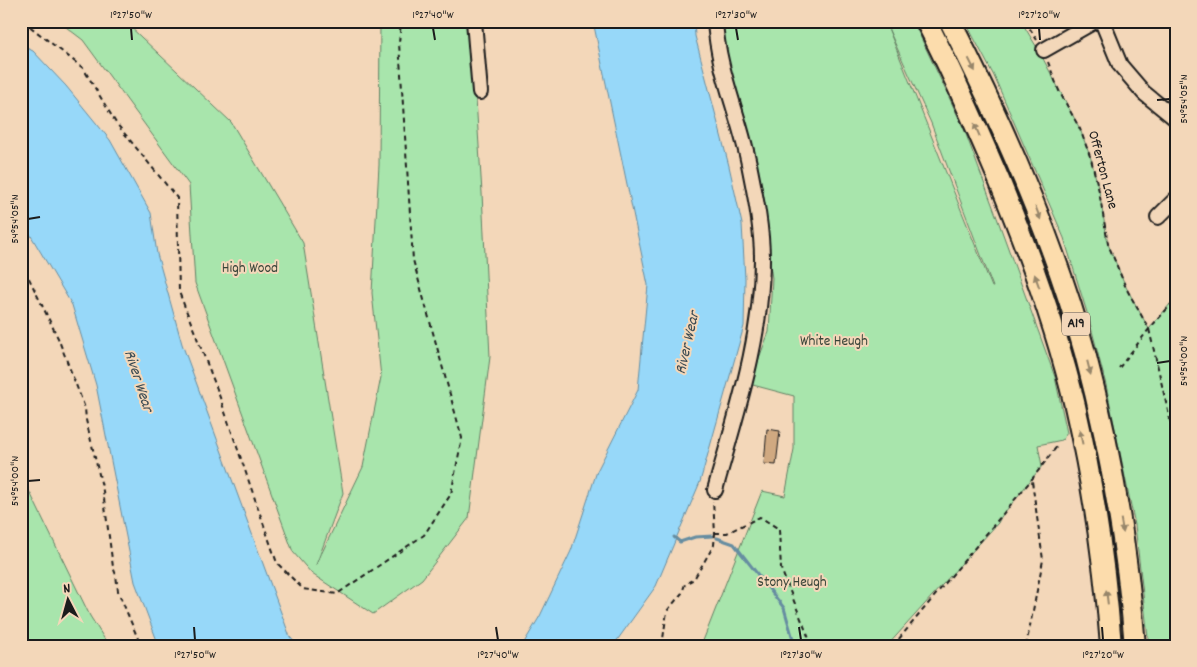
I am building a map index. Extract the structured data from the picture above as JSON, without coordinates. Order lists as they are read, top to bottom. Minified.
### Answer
{"streets":{"highway":["A19"],"path":["Offerton Lane"]},"water":["River Wear"],"parks":["High Wood","White Heugh","Stony Heugh"],"north":"top","coordinates":["1°27'50\"W","1°27'40\"W","1°27'30\"W","1°27'20\"W","54°54'05\"N","54°54'00\"N"]}
